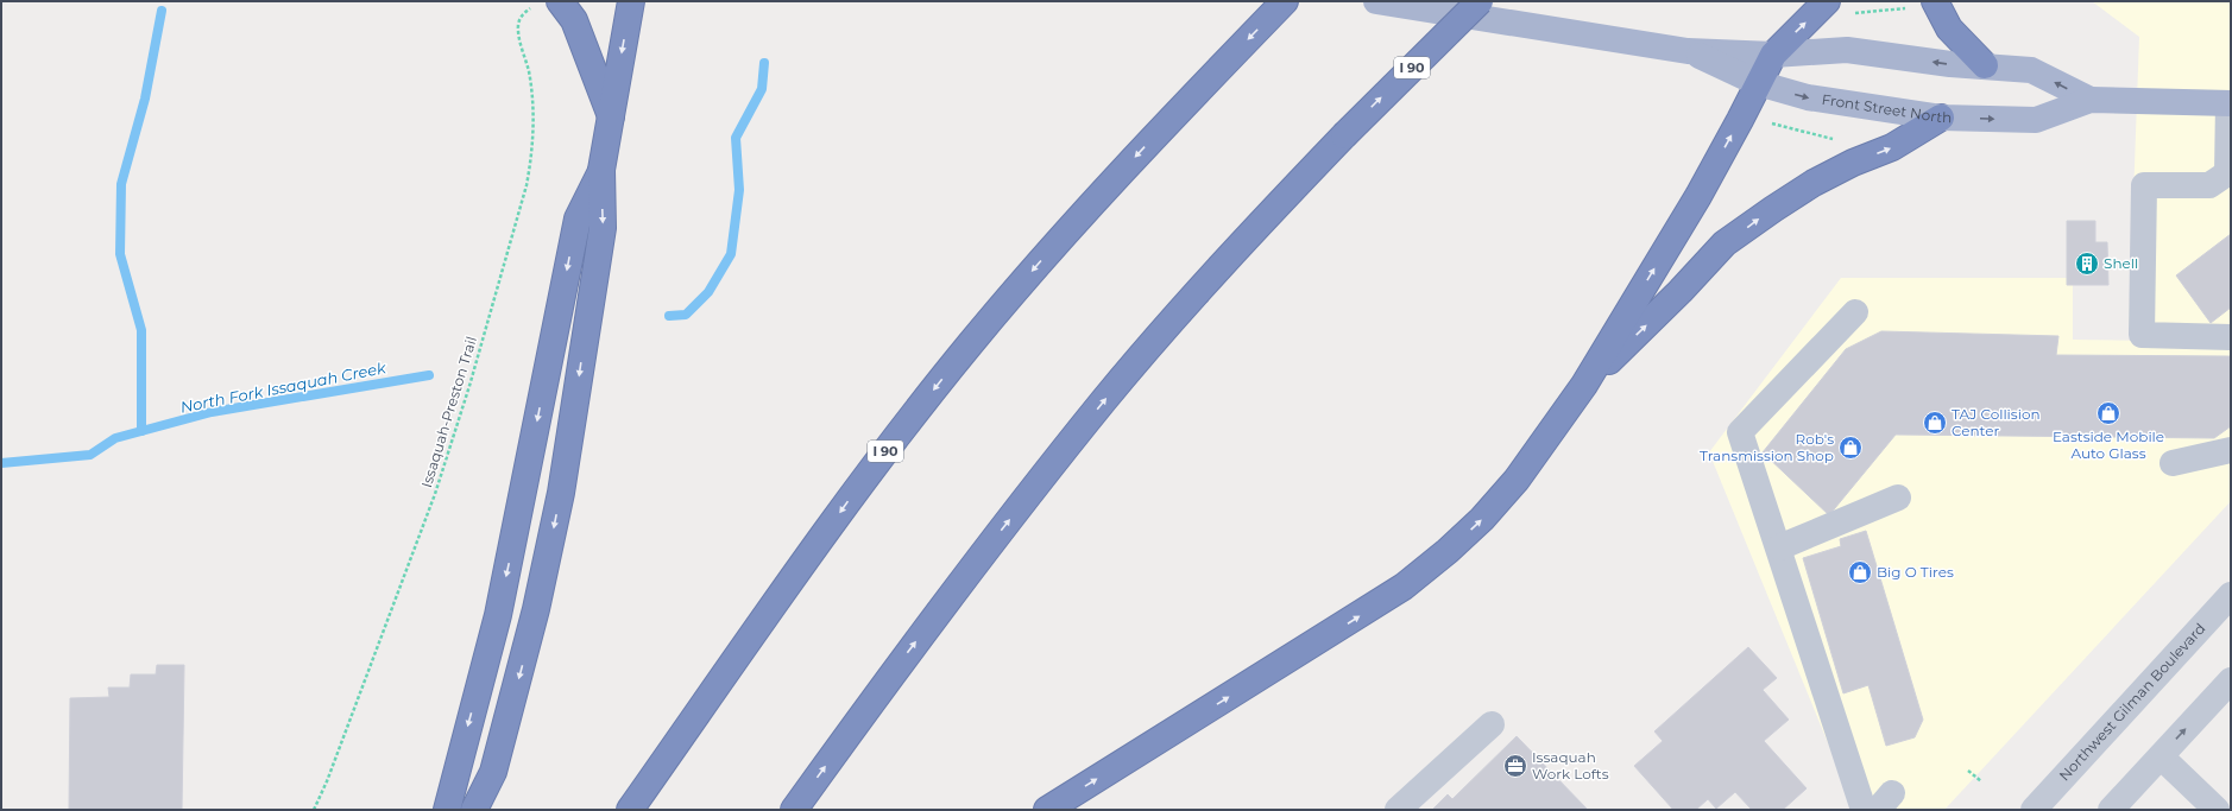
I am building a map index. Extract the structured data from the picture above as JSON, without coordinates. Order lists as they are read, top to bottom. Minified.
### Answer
{"streets":{"highway":["I 90"],"main road":["Front Street North"],"street":["Northwest Gilman Boulevard"],"path":["Issaquah-Preston Trail"]},"water":["North Fork Issaquah Creek"],"places":{"building":["Shell"],"shop":["Eastside Mobile Auto Glass","TAJ Collision Center","Rob's Transmission Shop","Big O Tires"],"office":["Issaquah Work Lofts"]}}
